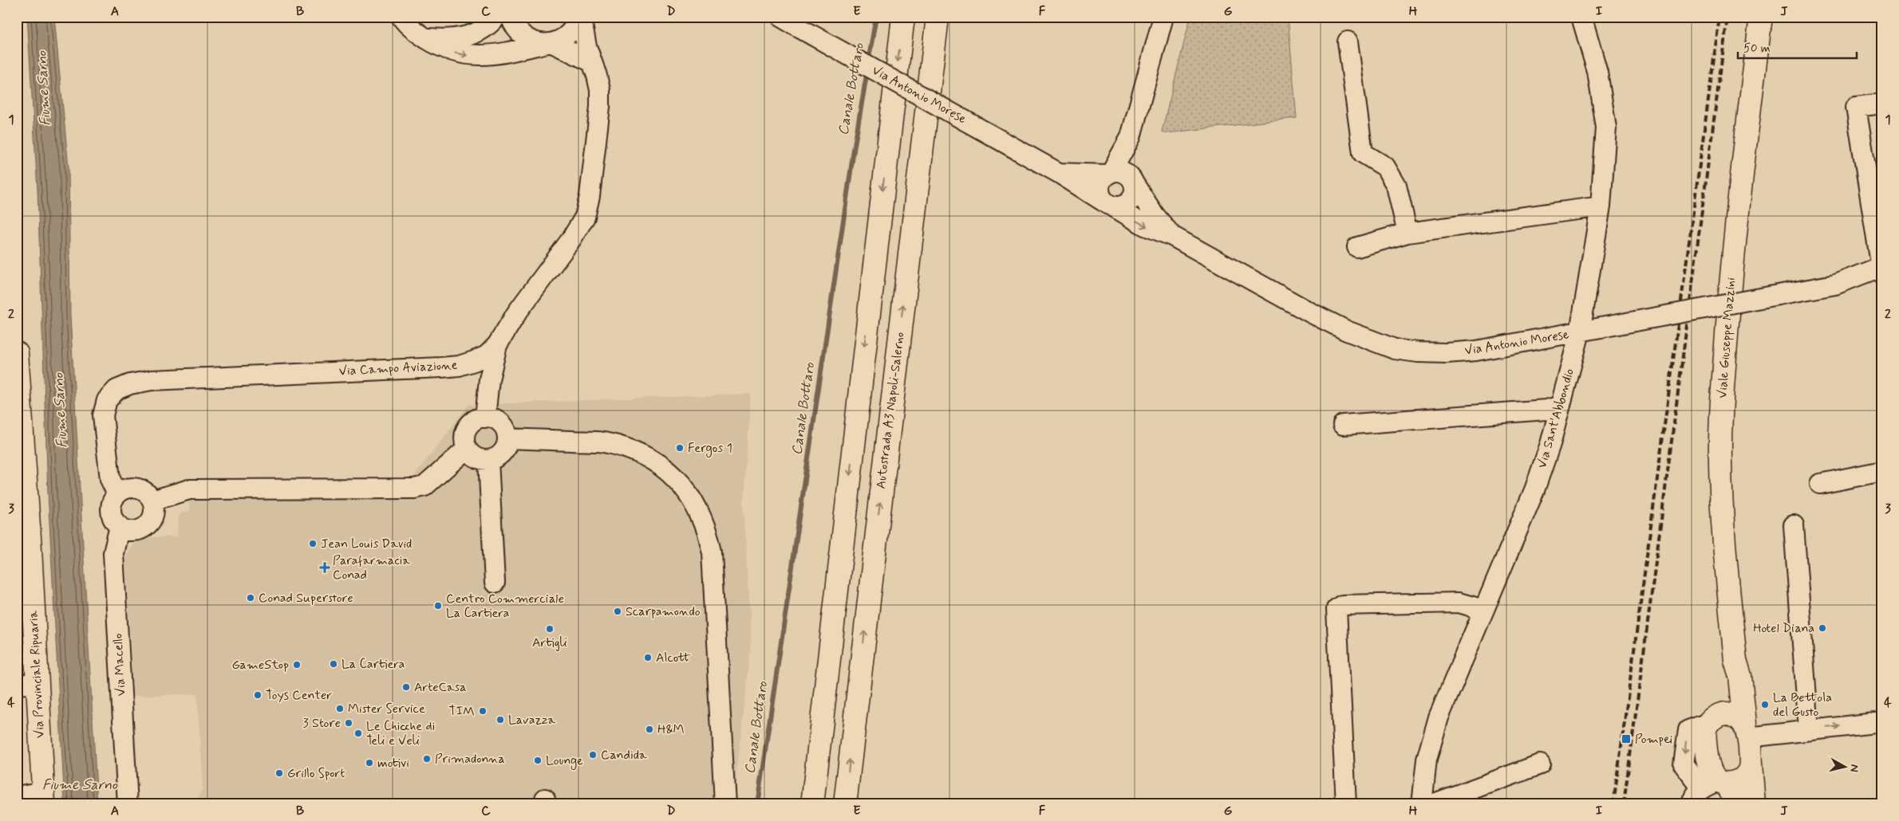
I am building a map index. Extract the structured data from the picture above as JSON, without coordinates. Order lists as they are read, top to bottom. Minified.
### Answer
{"streets":{"main road":["Viale Giuseppe Mazzini","Autostrada A3 Napoli-Salerno","Via Provinciale Ripuaria"],"street":["Via Antonio Morese","Via Campo Aviazione","Via Sant'Abbondio","Via Macello"]},"crossings":[["Via Antonio Morese","Via Sant'Abbondio"],["Via Campo Aviazione","Via Macello"]],"water":["Fiume Sarno","Canale Bottaro"],"places":{"other":["Fergos 1","Jean Louis David","Conad Superstore","Centro Commerciale La Cartiera","Scarpamondo","Hotel Diana","Artigli","Alcott","La Cartiera","GameStop","ArteCasa","Toys Center","La Bettola del Gusto","Mister Service","TIM","Lavazza","3 Store","H&M","Le Chicche di Teli e Veli","Candida","Primadonna","Lounge","motivi","Grillo Sport"],"health":["Parafarmacia Conad"],"transit":["Pompei"]},"scale_bar":"50 m","north":"right","grid":{"columns":["A","B","C","D","E","F","G","H","I","J"],"rows":["1","2","3","4"]}}
